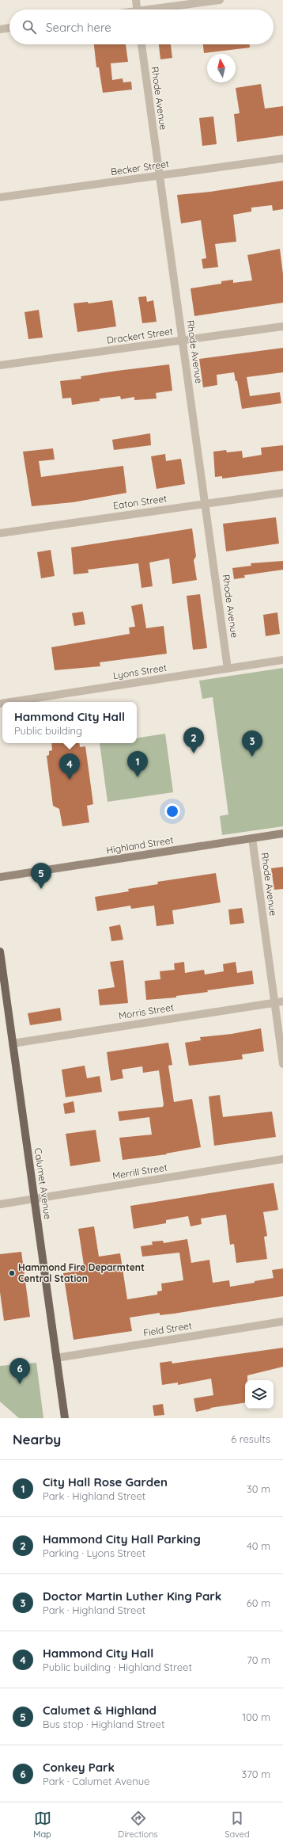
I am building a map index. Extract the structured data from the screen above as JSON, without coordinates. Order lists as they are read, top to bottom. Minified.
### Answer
{"streets":{"main road":["Calumet Avenue"],"street":["Rhode Avenue","Becker Street","Drackert Street","Eaton Street","Lyons Street","Highland Street","Morris Street","Merrill Street","Field Street"]},"crossings":[["Rhode Avenue","Becker Street"],["Rhode Avenue","Drackert Street"],["Rhode Avenue","Eaton Street"],["Rhode Avenue","Lyons Street"],["Rhode Avenue","Highland Street"],["Rhode Avenue","Morris Street"],["Morris Street","Calumet Avenue"],["Merrill Street","Calumet Avenue"],["Calumet Avenue","Field Street"]],"places":["Hammond Fire Deparmtent Central Station"],"north":"top","page":{"search":"Search here","popup":["Hammond City Hall","Public building"],"pins":["2","3","1","4","5","6"],"heading":["Nearby","6 results"],"list":[{"mark":"1","name":"City Hall Rose Garden","note":"Park · Highland Street","value":"30 m"},{"mark":"2","name":"Hammond City Hall Parking","note":"Parking · Lyons Street","value":"40 m"},{"mark":"3","name":"Doctor Martin Luther King Park","note":"Park · Highland Street","value":"60 m"},{"mark":"4","name":"Hammond City Hall","note":"Public building · Highland Street","value":"70 m"},{"mark":"5","name":"Calumet & Highland","note":"Bus stop · Highland Street","value":"100 m"},{"mark":"6","name":"Conkey Park","note":"Park · Calumet Avenue","value":"370 m"}],"nav":["Map","Directions","Saved"]}}
